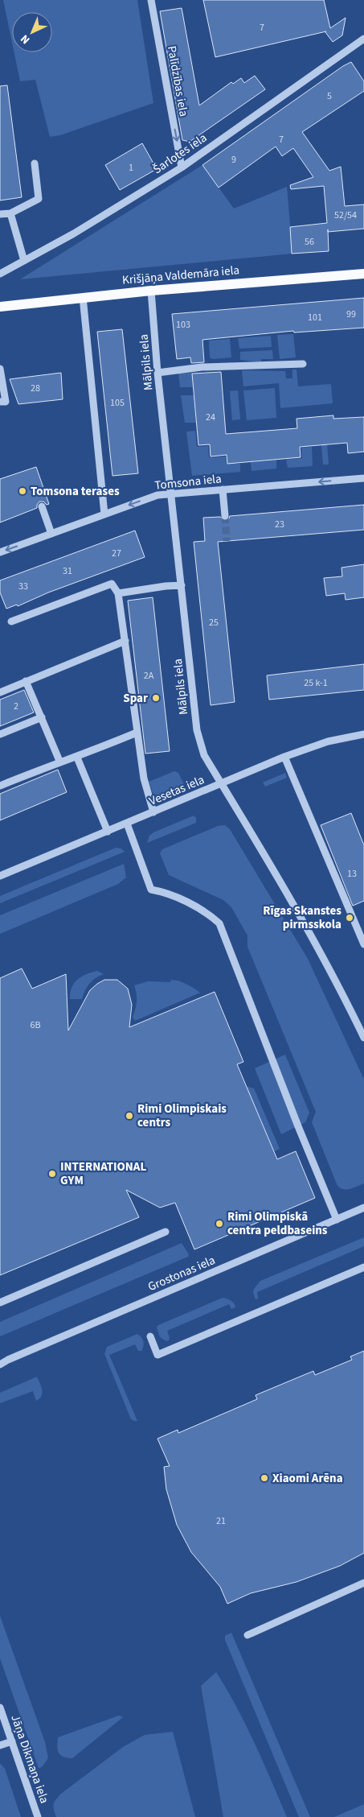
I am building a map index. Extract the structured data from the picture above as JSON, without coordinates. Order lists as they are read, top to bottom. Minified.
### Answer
{"streets":{"main road":["Krišjāņa Valdemāra iela"],"street":["Palīdzības iela","Šarlotes iela","Mālpils iela","Tomsona iela","Vesetas iela","Grostonas iela","Jāņa Dikmaņa iela"]},"crossings":[["Palīdzības iela","Šarlotes iela"],["Krišjāņa Valdemāra iela","Mālpils iela"],["Mālpils iela","Tomsona iela"],["Mālpils iela","Vesetas iela"]],"one_way":["Palīdzības iela","Tomsona iela"],"places":["Tomsona terases","Spar","Rīgas Skanstes pirmsskola","Rimi Olimpiskais centrs","INTERNATIONAL GYM","Rimi Olimpiskā centra peldbaseins","Xiaomi Arēna"],"house_numbers":["7","5","7","9","1","52/54","56","99","101","103","28","105","24","23","27","31","33","25","2A","25 k-1","2","13","6B","21"],"north":"bottom left"}
